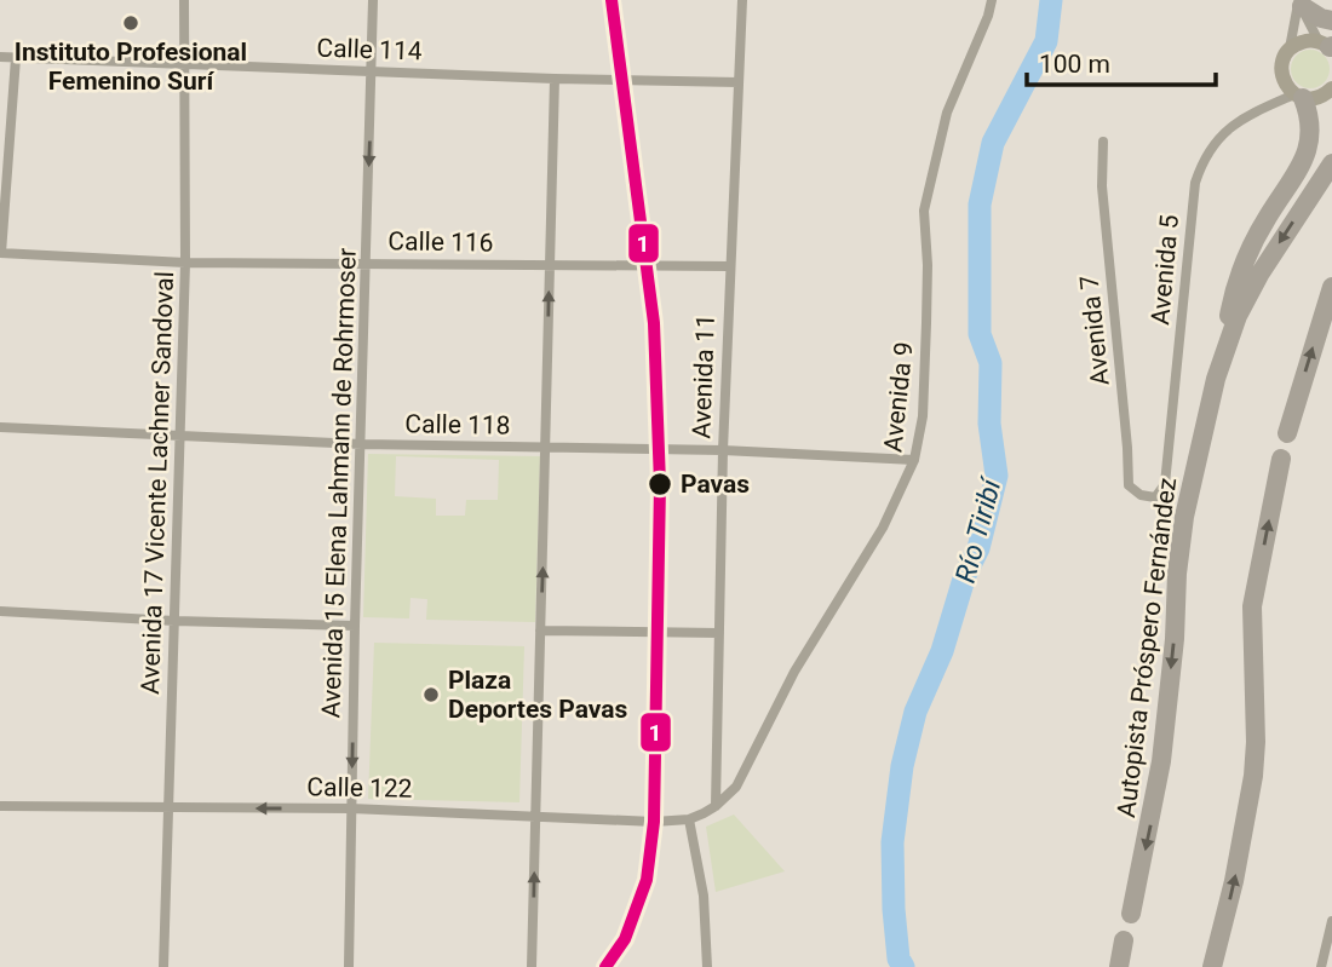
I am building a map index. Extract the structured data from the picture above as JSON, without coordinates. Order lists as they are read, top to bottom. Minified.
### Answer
{"streets":{"highway":["Autopista Próspero Fernández"],"street":["Calle 114","Calle 116","Avenida 5","Avenida 7","Avenida 11","Avenida 9","Calle 118","Avenida 17 Vicente Lachner Sandoval","Avenida 15 Elena Lahmann de Rohrmoser","Calle 122"]},"crossings":[["Calle 114","Avenida 11"],["Calle 114","Avenida 17 Vicente Lachner Sandoval"],["Calle 114","Avenida 15 Elena Lahmann de Rohrmoser"],["Calle 116","Avenida 11"],["Calle 116","Avenida 17 Vicente Lachner Sandoval"],["Calle 116","Avenida 15 Elena Lahmann de Rohrmoser"],["Avenida 5","Avenida 7"],["Avenida 11","Avenida 9"],["Avenida 11","Calle 118"],["Avenida 11","Calle 122"],["Avenida 9","Calle 118"],["Avenida 9","Calle 122"],["Calle 118","Avenida 17 Vicente Lachner Sandoval"],["Calle 118","Avenida 15 Elena Lahmann de Rohrmoser"],["Avenida 17 Vicente Lachner Sandoval","Calle 122"],["Avenida 15 Elena Lahmann de Rohrmoser","Calle 122"]],"one_way":["Avenida 15 Elena Lahmann de Rohrmoser"],"water":["Río Tiribí"],"places":["Instituto Profesional Femenino Surí","Pavas","Plaza Deportes Pavas"],"lines":["transit line 1"],"scale_bar":"100 m"}
